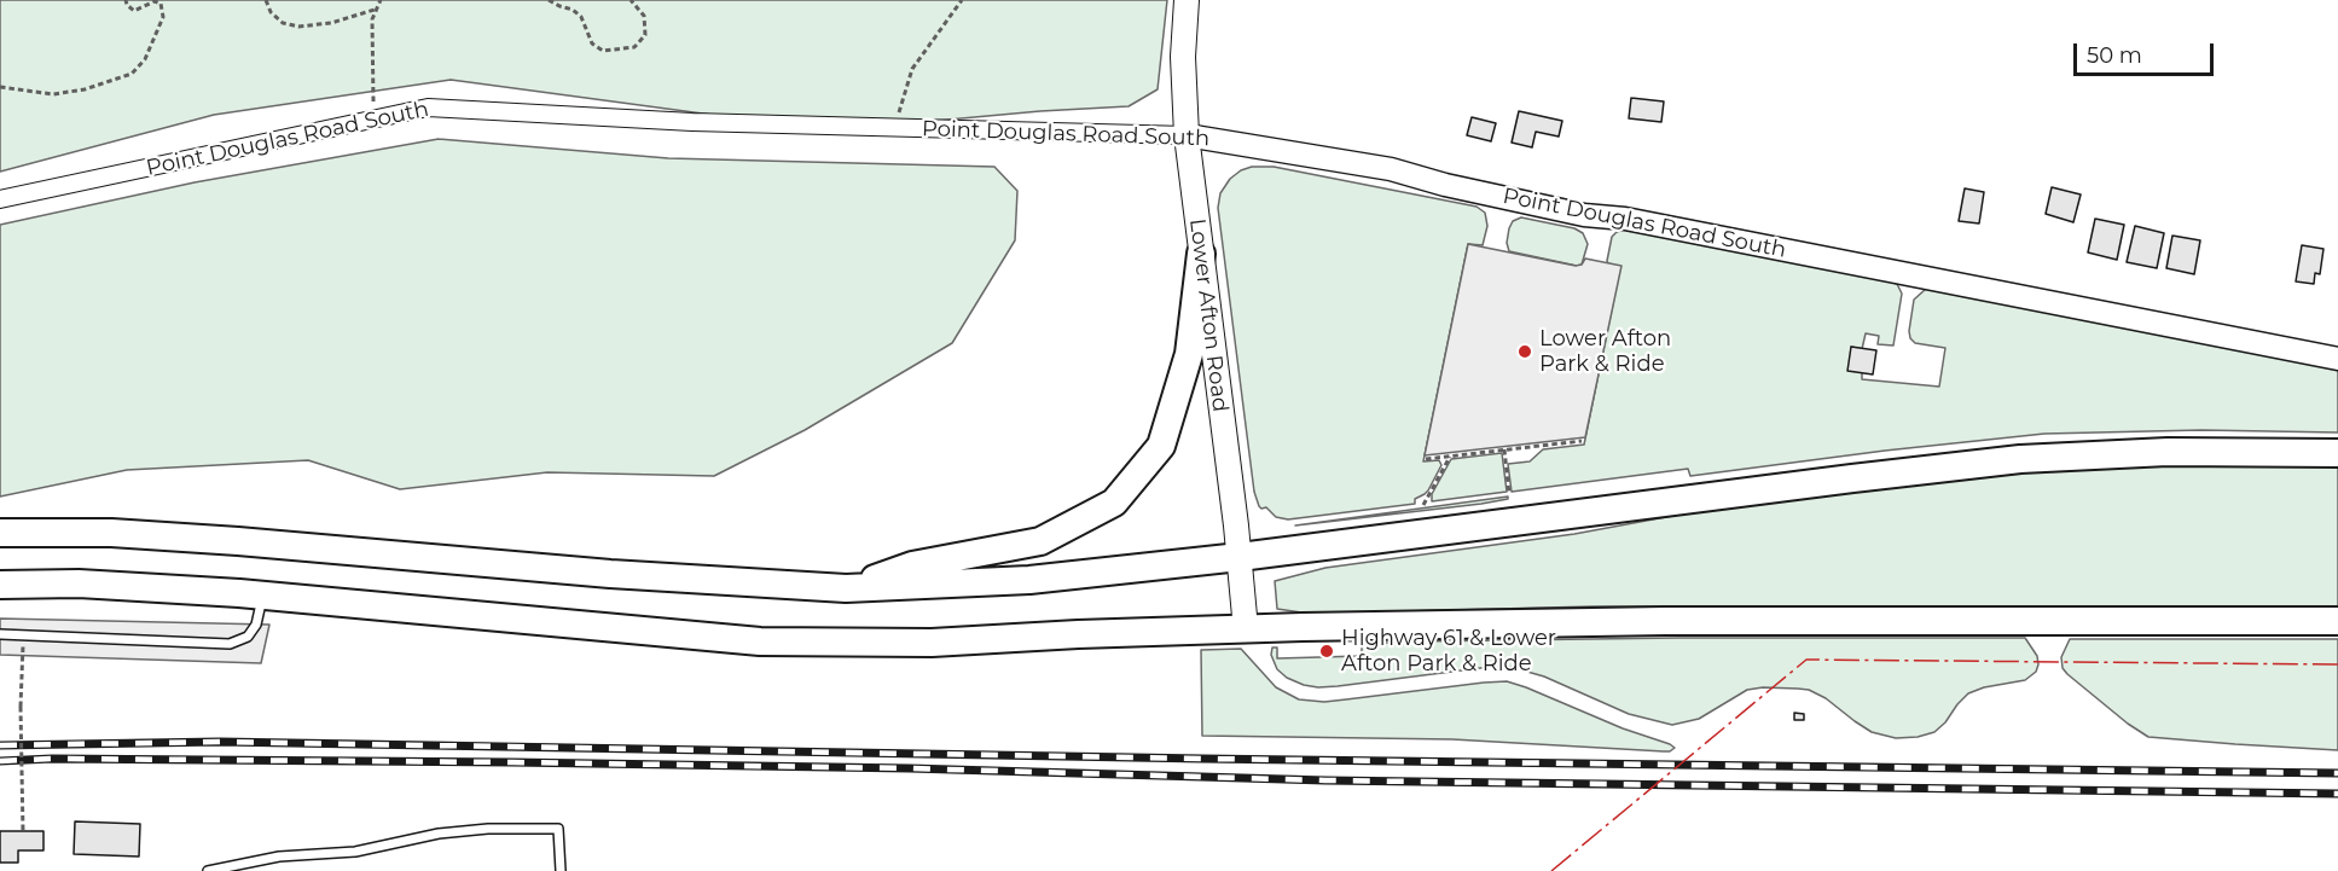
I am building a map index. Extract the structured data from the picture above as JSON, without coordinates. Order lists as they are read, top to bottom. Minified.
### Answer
{"streets":{"main road":["Lower Afton Road"],"street":["Point Douglas Road South"]},"crossings":[["Point Douglas Road South","Lower Afton Road"]],"places":["Lower Afton Park & Ride","Highway 61 & Lower Afton Park & Ride"],"scale_bar":"50 m"}
